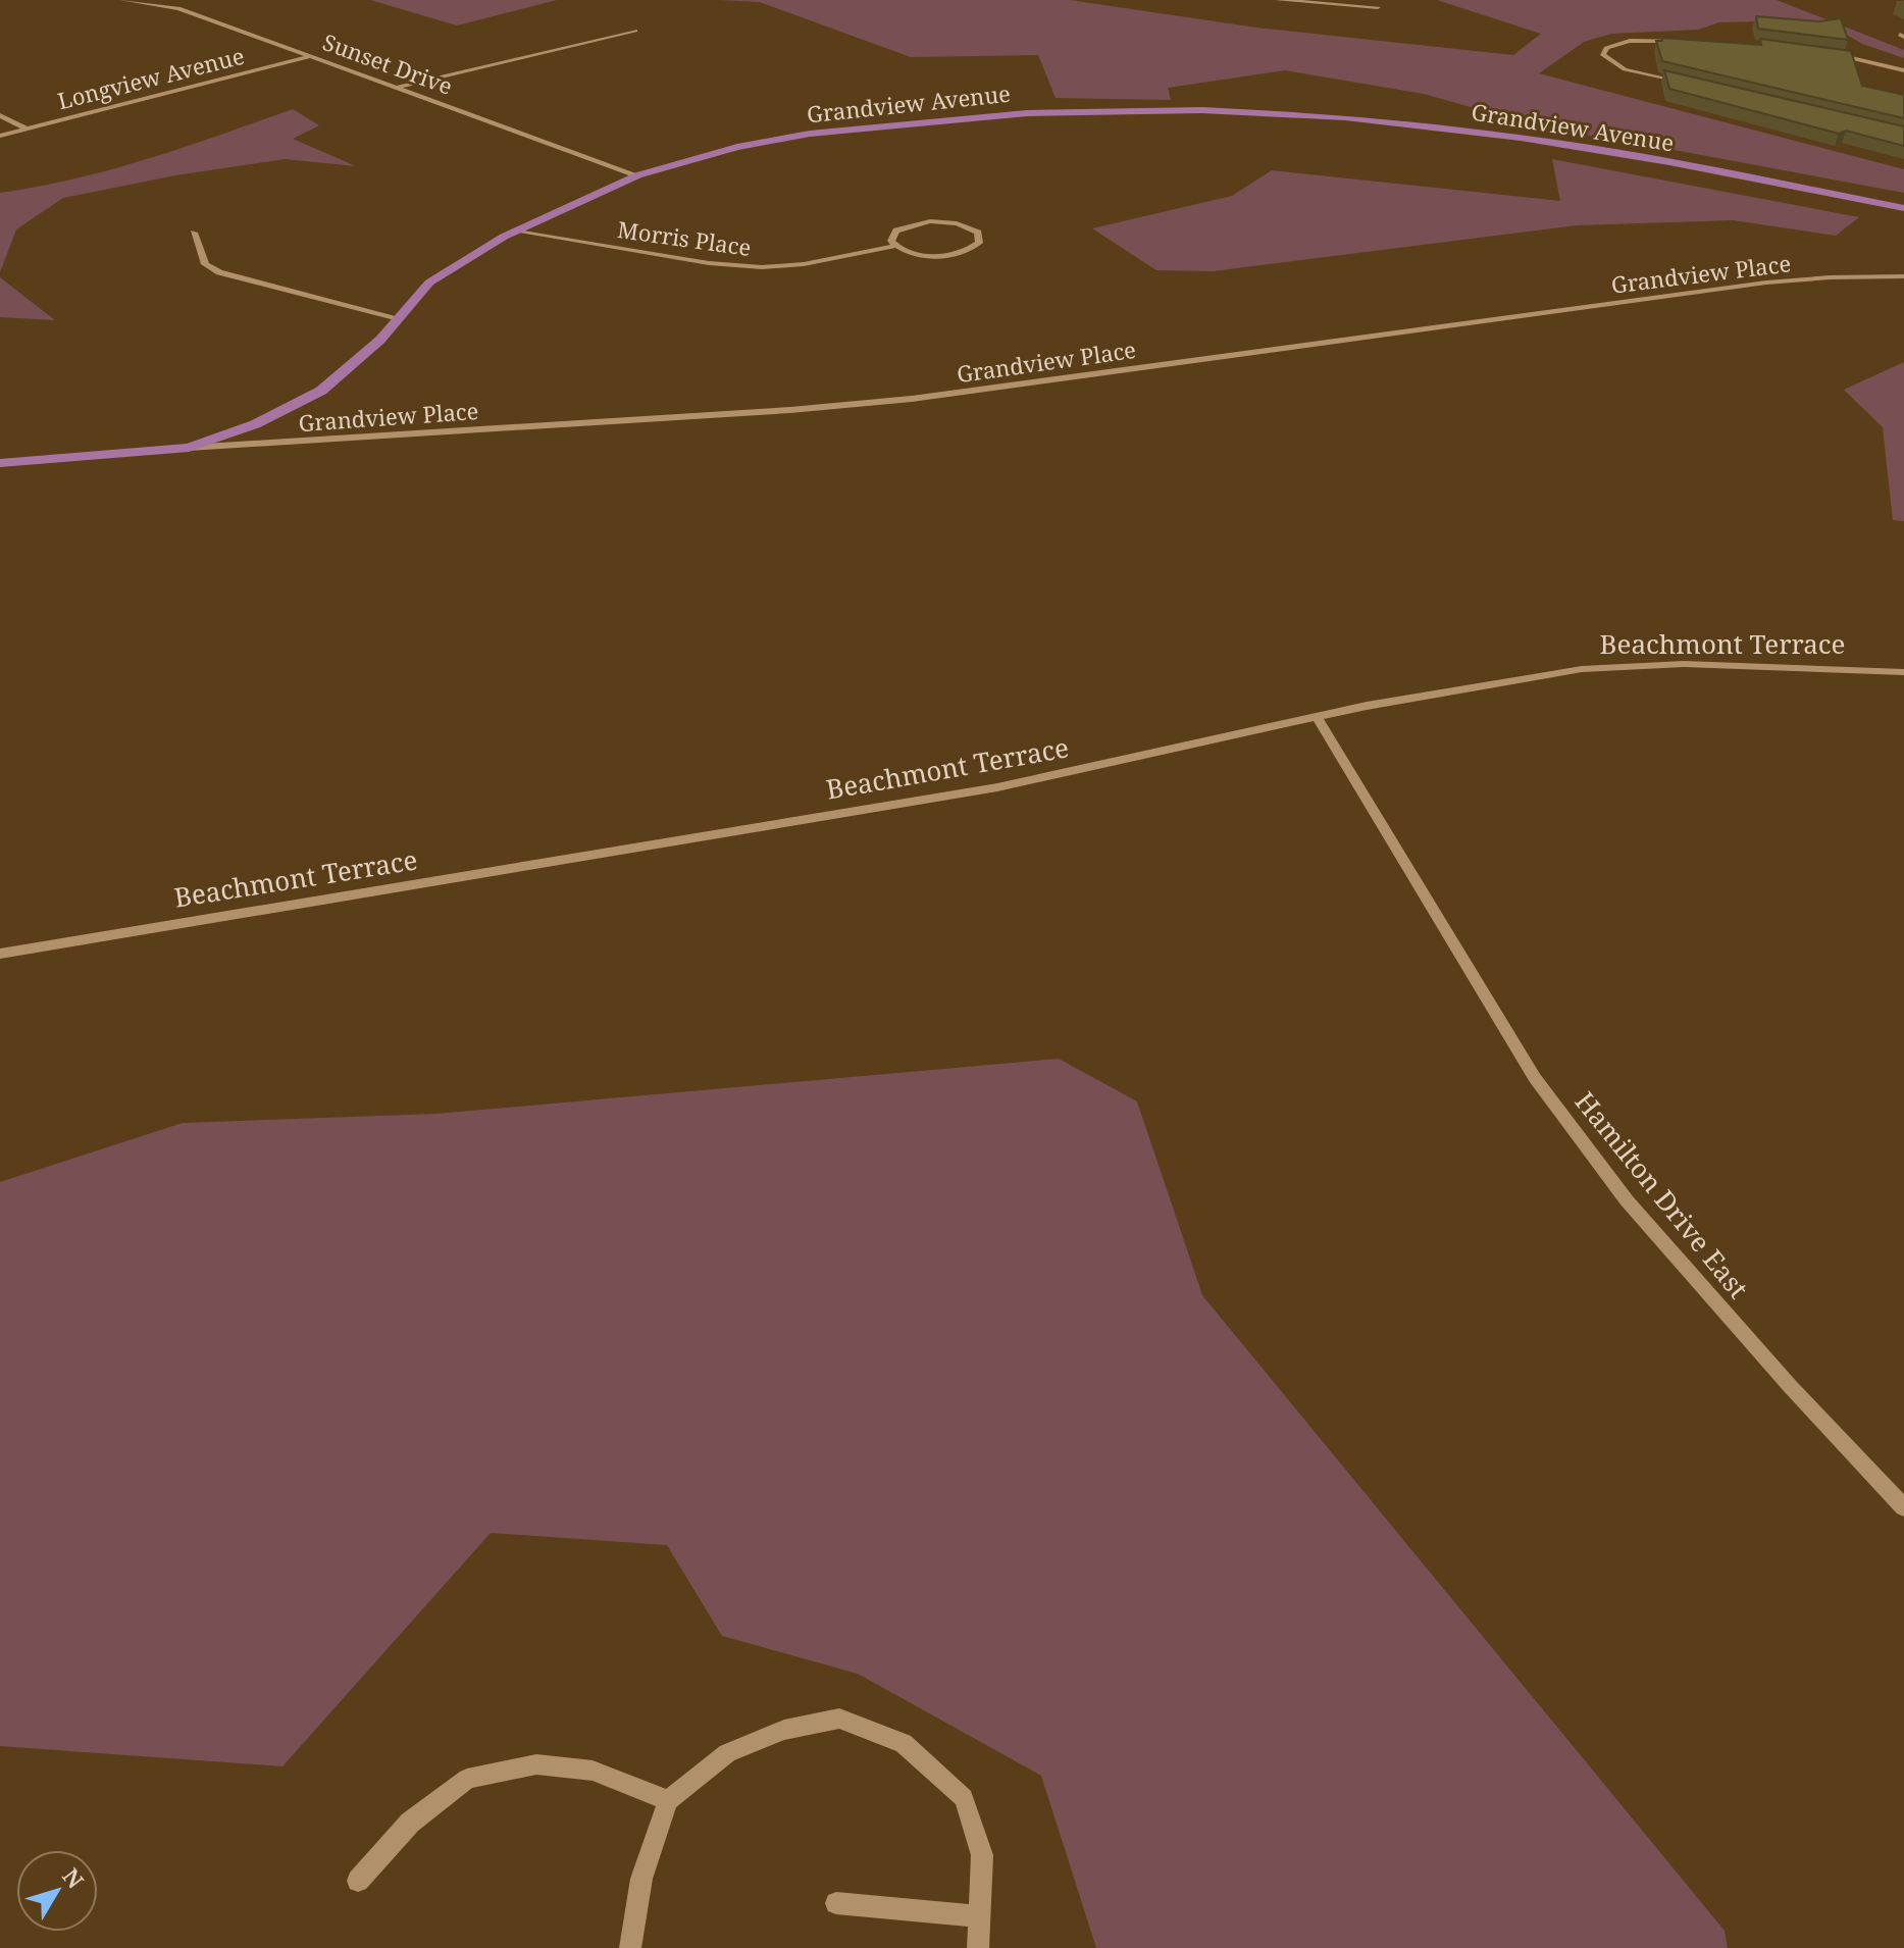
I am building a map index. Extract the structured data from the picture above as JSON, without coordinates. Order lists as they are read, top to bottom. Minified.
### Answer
{"streets":{"main road":["Grandview Avenue"],"street":["Sunset Drive","Longview Avenue","Morris Place","Grandview Place","Beachmont Terrace","Hamilton Drive East"]},"crossings":[["Sunset Drive","Longview Avenue"],["Sunset Drive","Grandview Avenue"],["Grandview Avenue","Morris Place"],["Grandview Avenue","Grandview Place"],["Beachmont Terrace","Hamilton Drive East"]],"north":"top right"}
